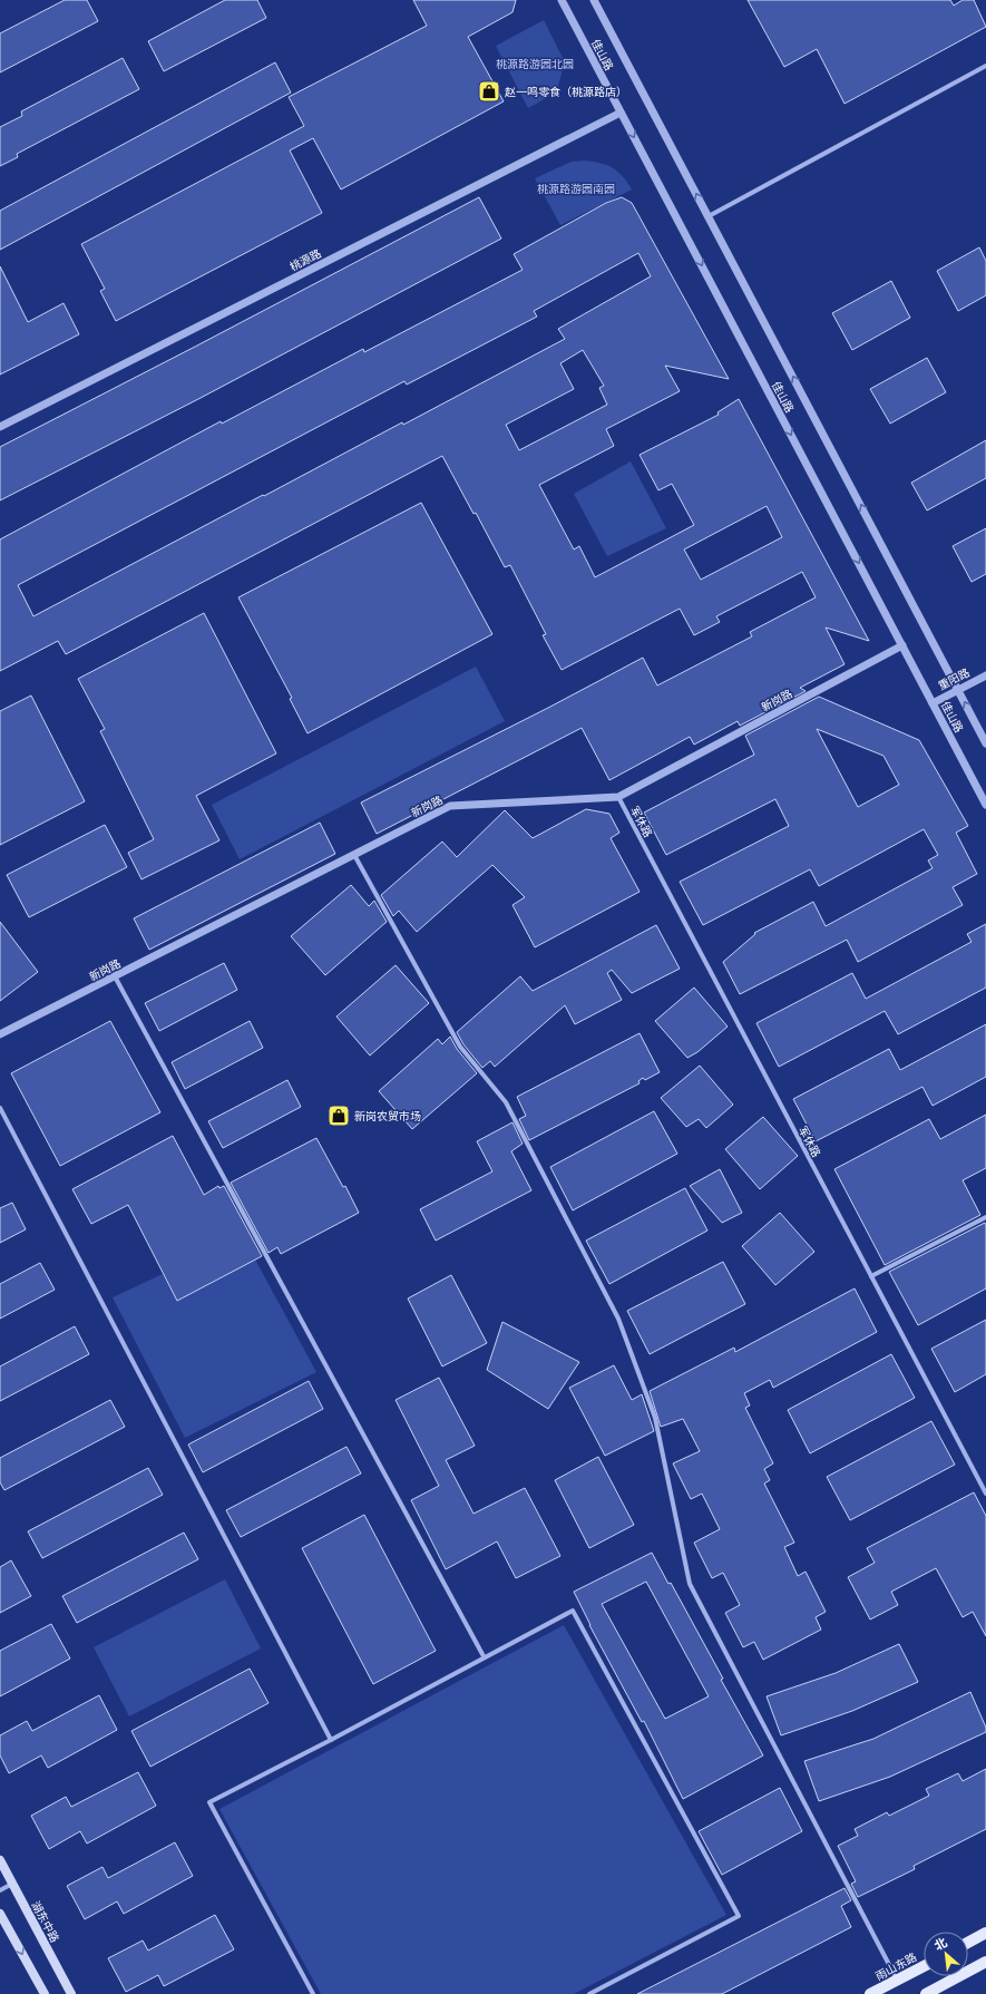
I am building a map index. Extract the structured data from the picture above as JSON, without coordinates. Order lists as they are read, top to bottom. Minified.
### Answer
{"streets":{"main road":["湖东中路","雨山东路"],"street":["佳山路","桃源路","重阳路","新岗路","军休路"]},"crossings":[["佳山路","桃源路"],["佳山路","重阳路"],["佳山路","新岗路"],["新岗路","军休路"]],"parks":["桃源路游园北园","桃源路游园南园"],"places":{"shop":["赵一鸣零食（桃源路店）","新岗农贸市场"]},"north":"top left"}
